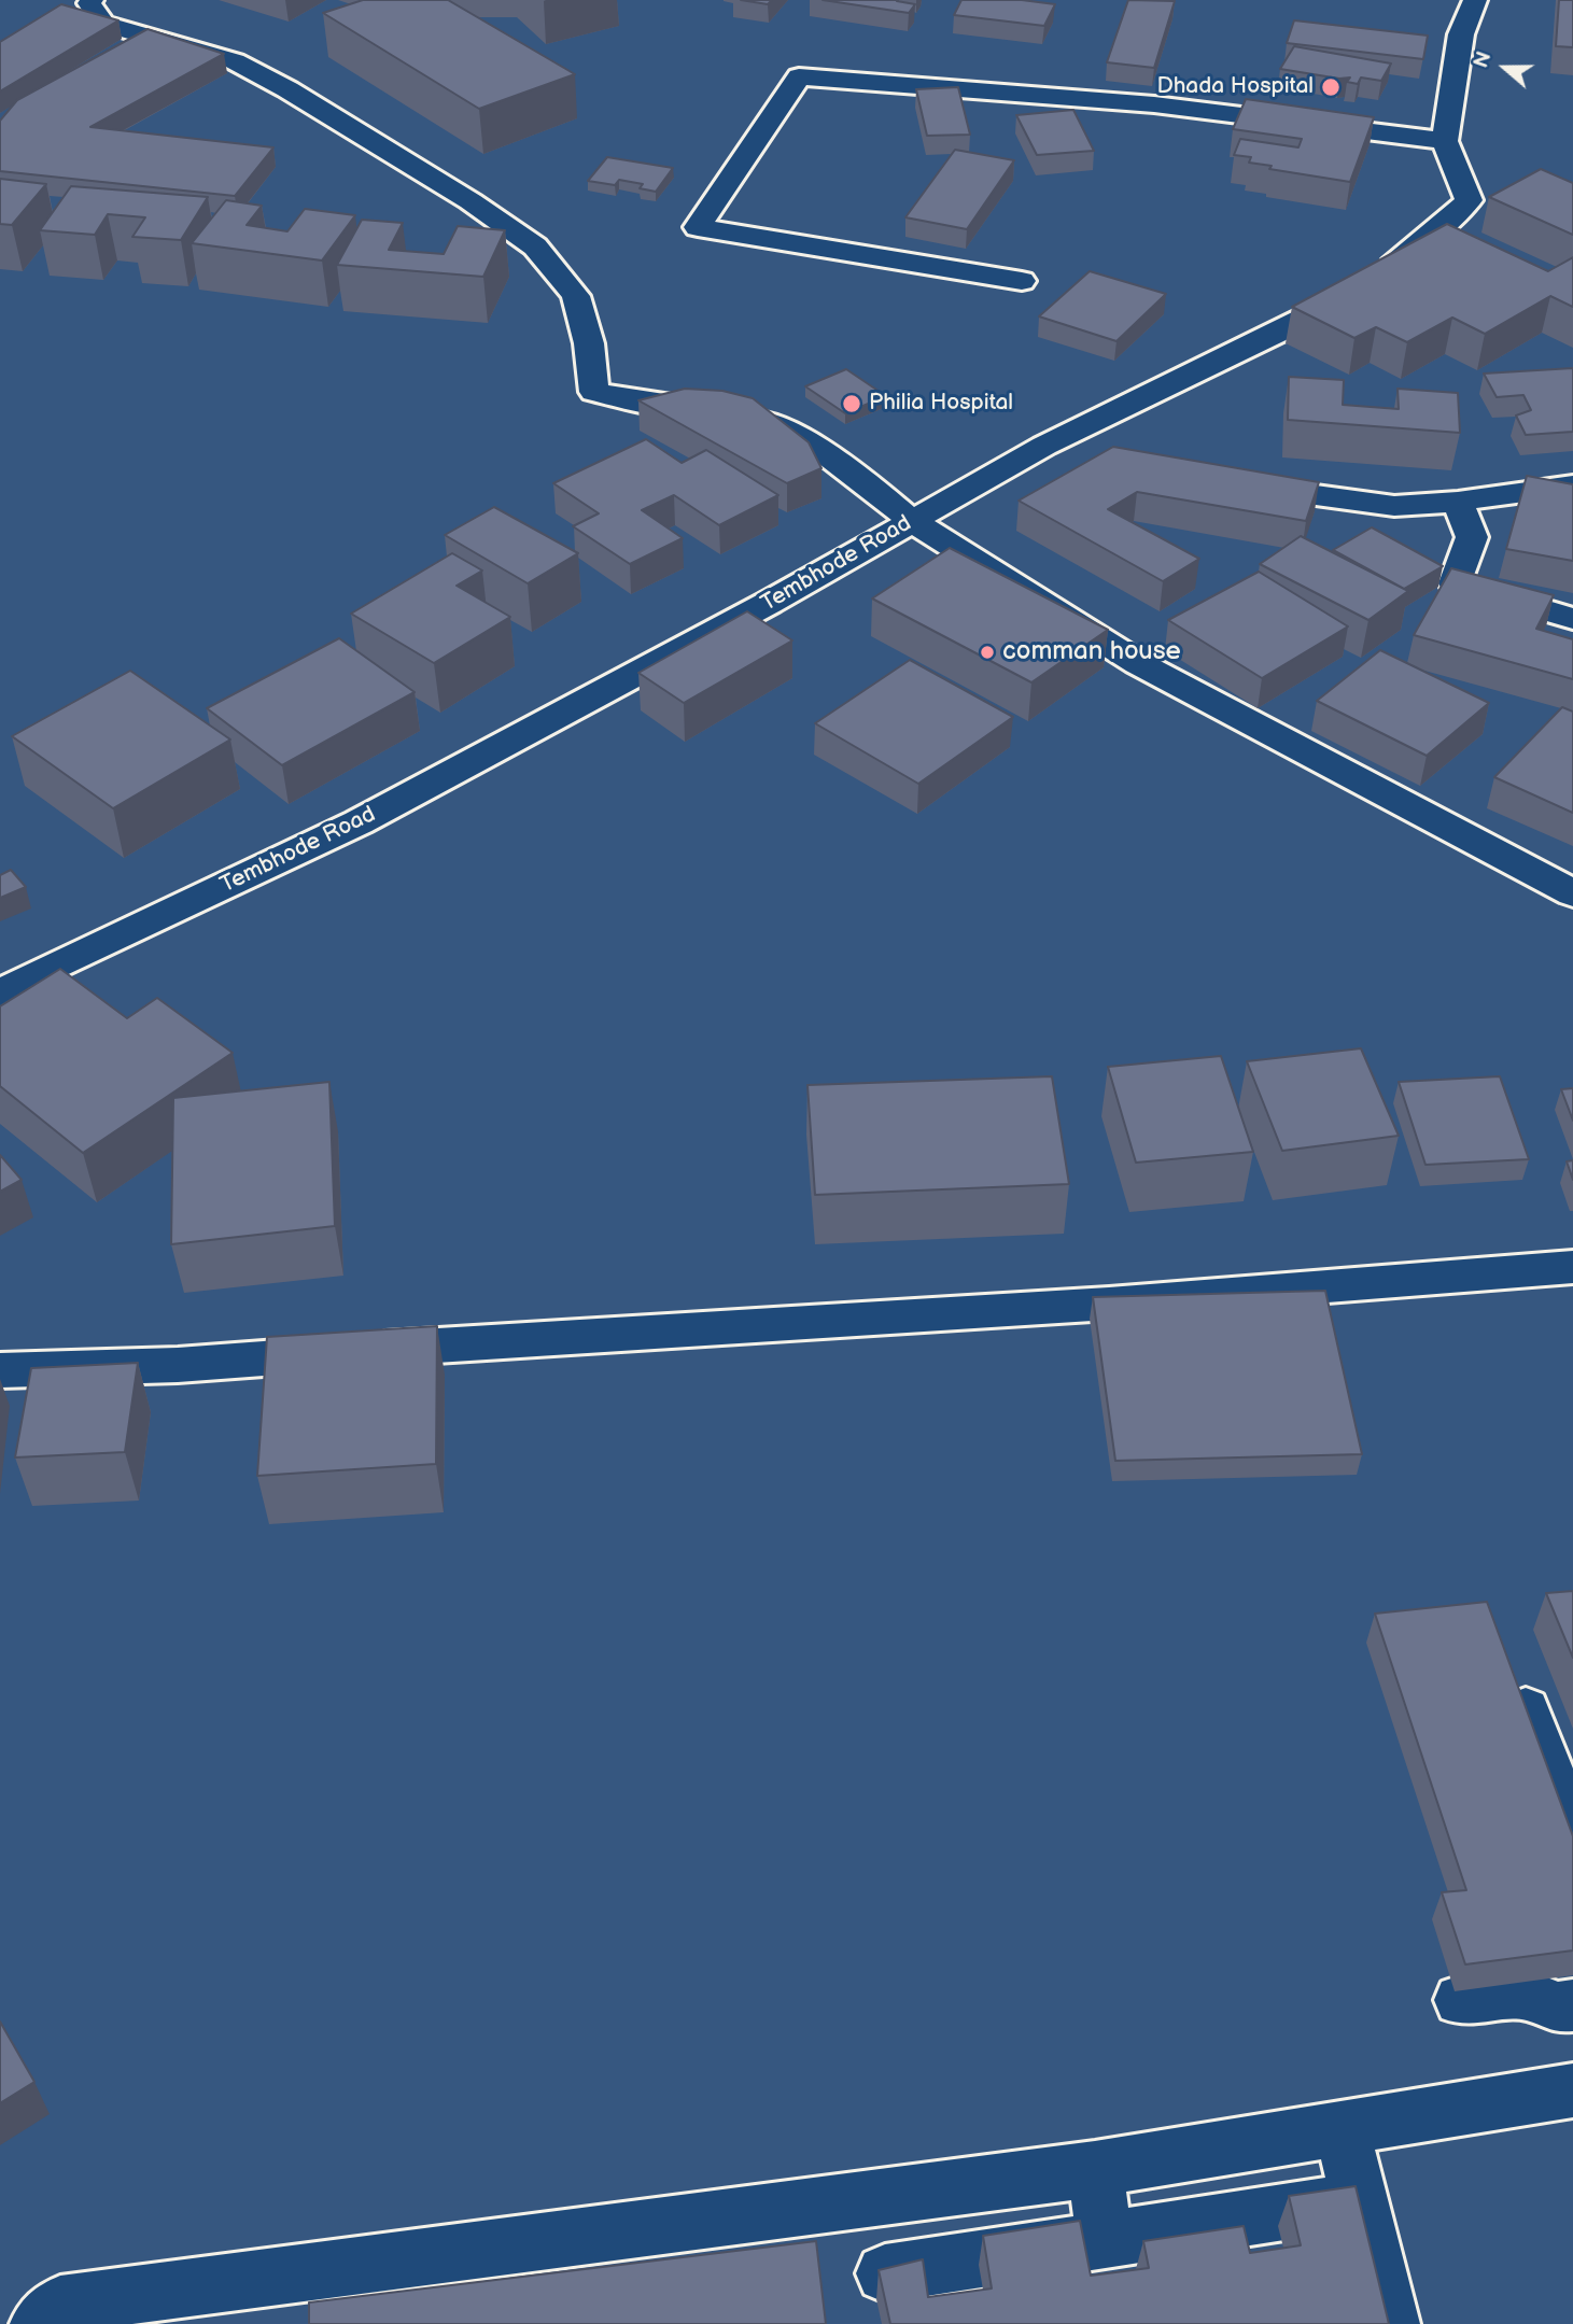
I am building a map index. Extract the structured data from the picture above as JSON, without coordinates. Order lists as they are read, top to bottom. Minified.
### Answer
{"streets":{"street":["Tembhode Road"]},"places":["Dhada Hospital","Philia Hospital","comman house"],"north":"left"}
